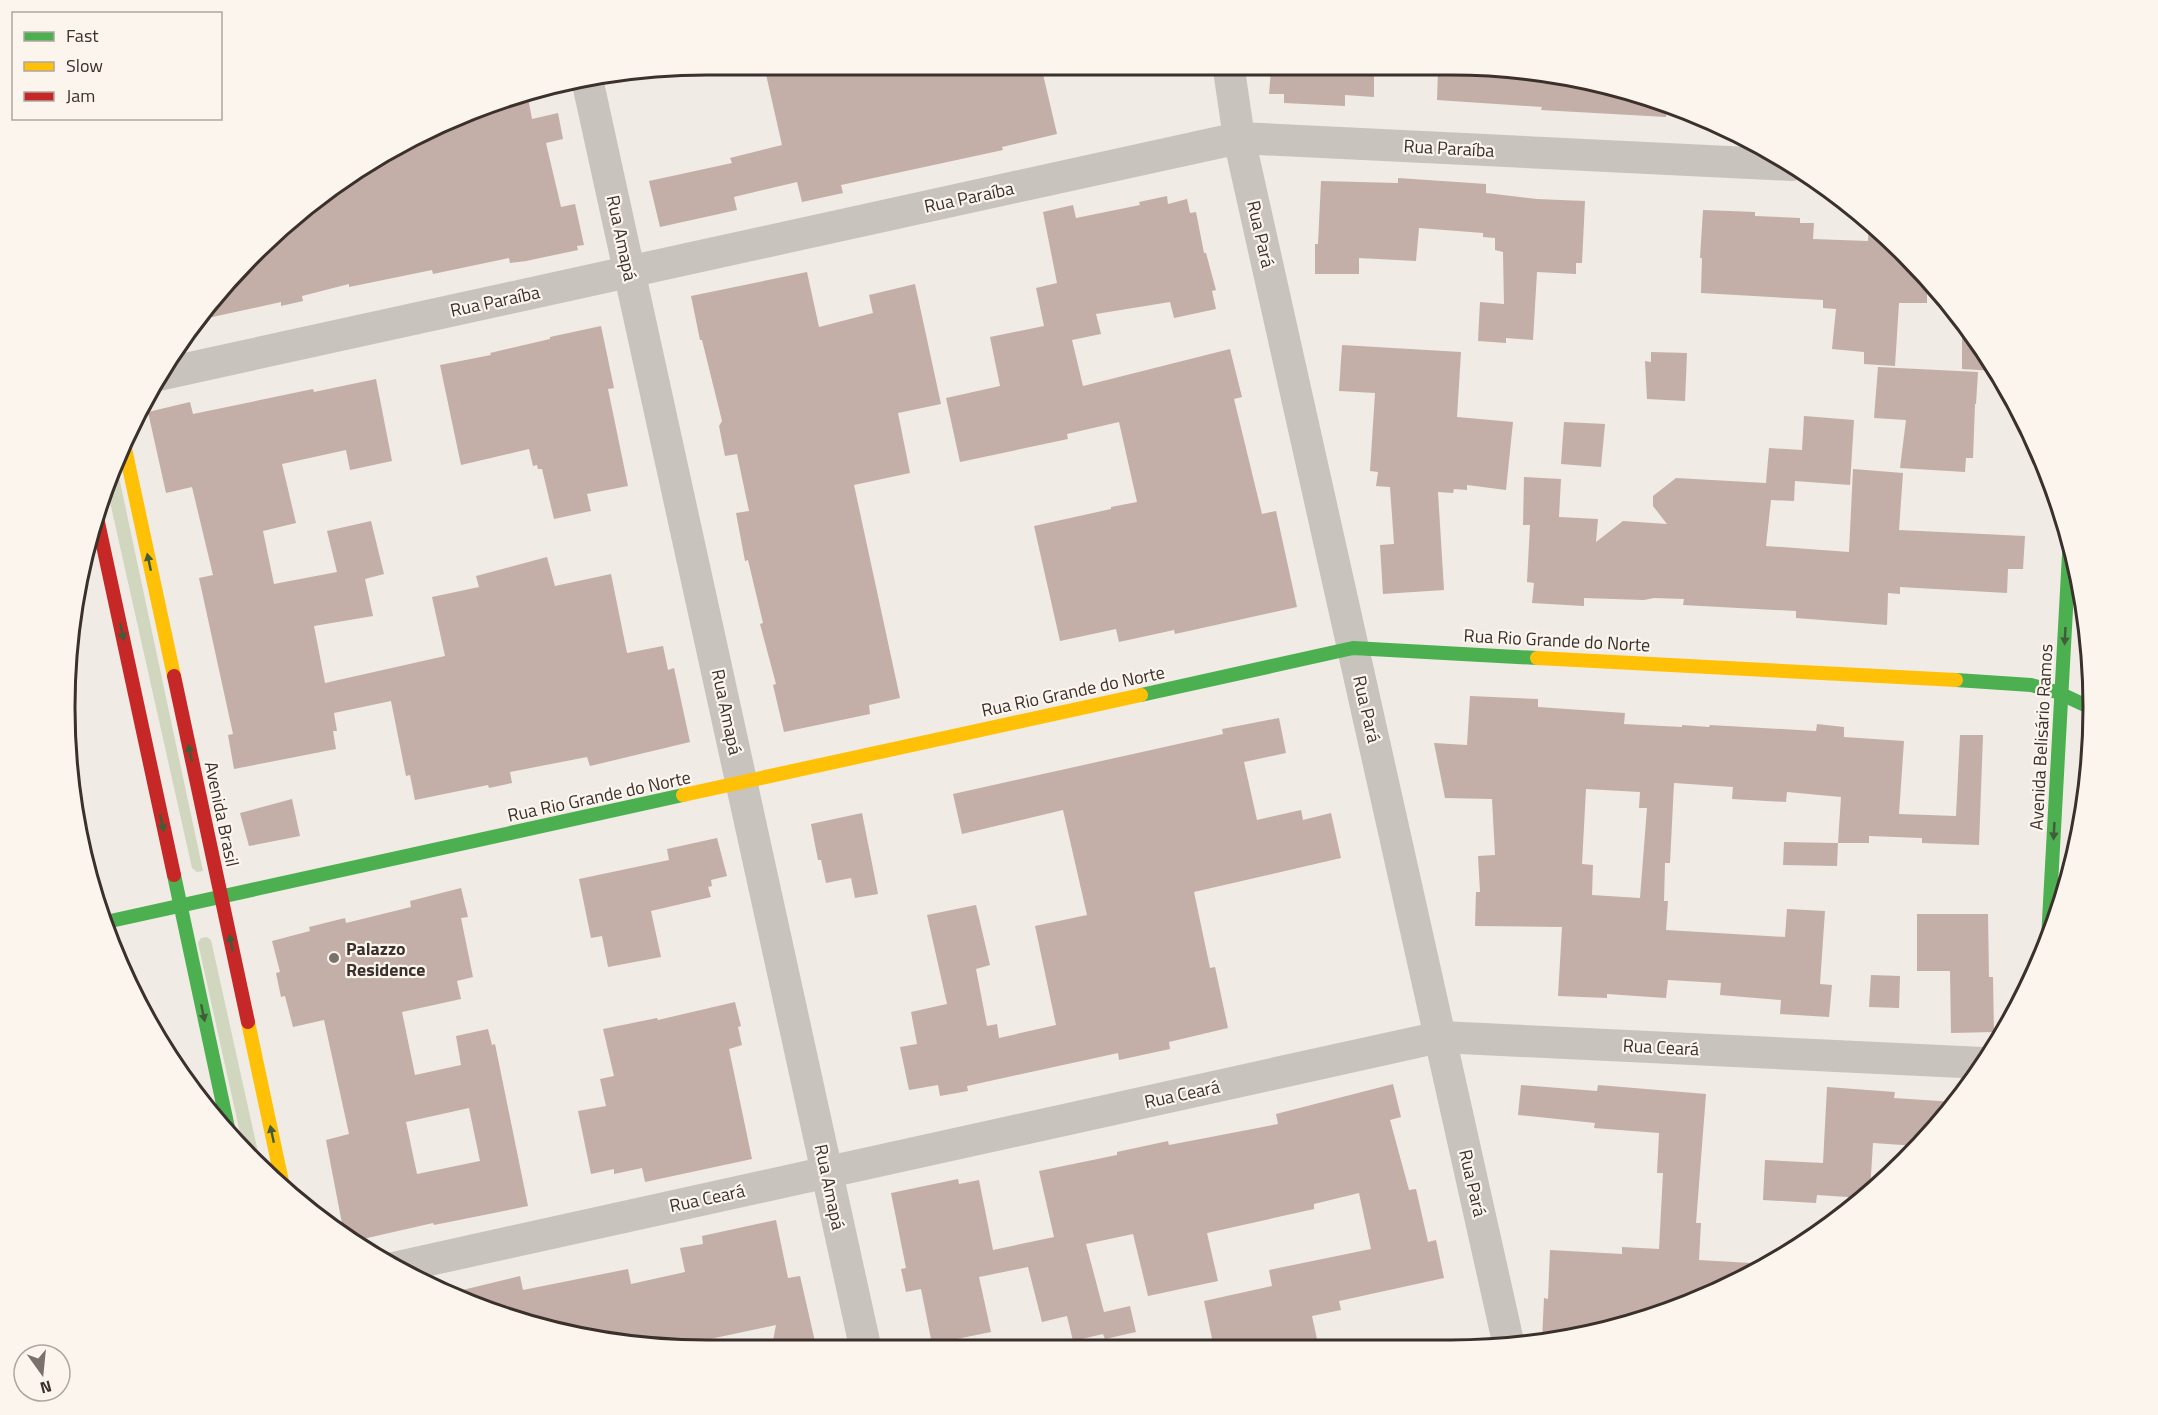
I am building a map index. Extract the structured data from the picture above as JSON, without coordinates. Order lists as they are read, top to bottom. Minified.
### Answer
{"streets":{"main road":["Rua Rio Grande do Norte","Avenida Belisário Ramos","Avenida Brasil"],"street":["Rua Paraíba","Rua Pará","Rua Amapá","Rua Ceará"]},"crossings":[["Rua Paraíba","Rua Pará"],["Rua Paraíba","Rua Amapá"],["Rua Pará","Rua Rio Grande do Norte"],["Rua Pará","Rua Ceará"],["Rua Amapá","Rua Rio Grande do Norte"],["Rua Amapá","Rua Ceará"],["Rua Rio Grande do Norte","Avenida Belisário Ramos"],["Rua Rio Grande do Norte","Avenida Brasil"]],"one_way":["Avenida Belisário Ramos"],"places":["Palazzo Residence"],"legend":["Fast","Slow","Jam"],"north":"bottom"}
